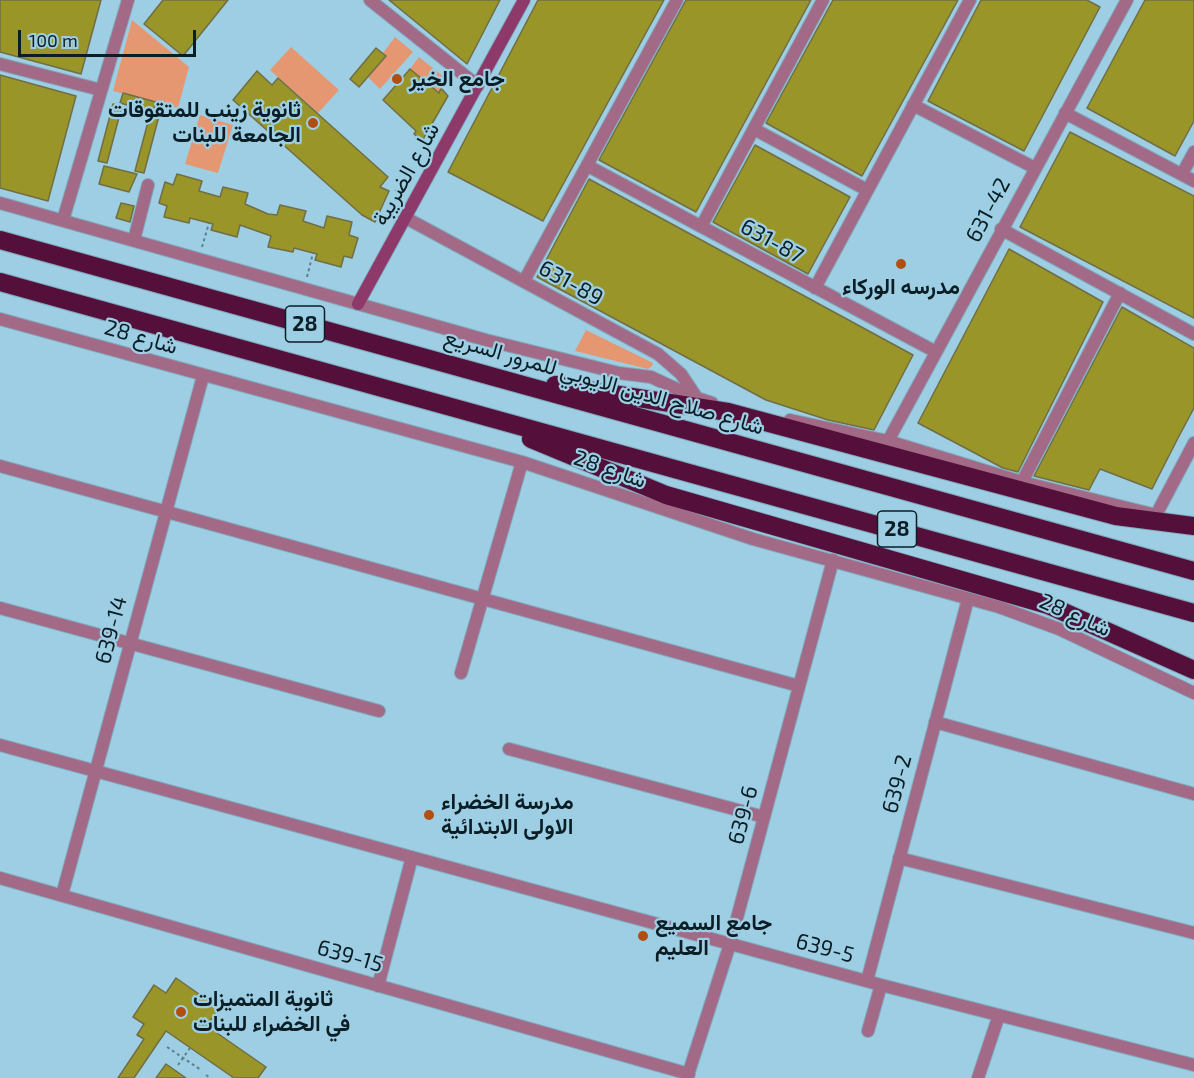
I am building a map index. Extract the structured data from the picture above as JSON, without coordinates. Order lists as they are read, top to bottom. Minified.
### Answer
{"streets":{"highway":["28","شارع صلاح الدين الايوبي للمرور السريع"],"street":["شارع الضريبة","631-42","631-87","631-89","شارع 28","639-14","639-2","639-6","639-5","639-15"]},"crossings":[["شارع الضريبة","631-89"],["631-42","631-87"],["شارع 28","639-14"],["شارع 28","639-2"],["شارع 28","639-6"],["639-14","639-5"],["639-14","639-15"],["639-2","639-5"],["639-6","639-5"],["639-6","639-15"]],"places":["جامع الخير","ثانوية زينب للمتقوقات الجامعة للبنات","مدرسه الوركاء","مدرسة الخضراء الاولى الابتدائية","جامع السميع العليم","ثانوية المتميزات في الخضراء للبنات"],"scale_bar":"100 m"}
